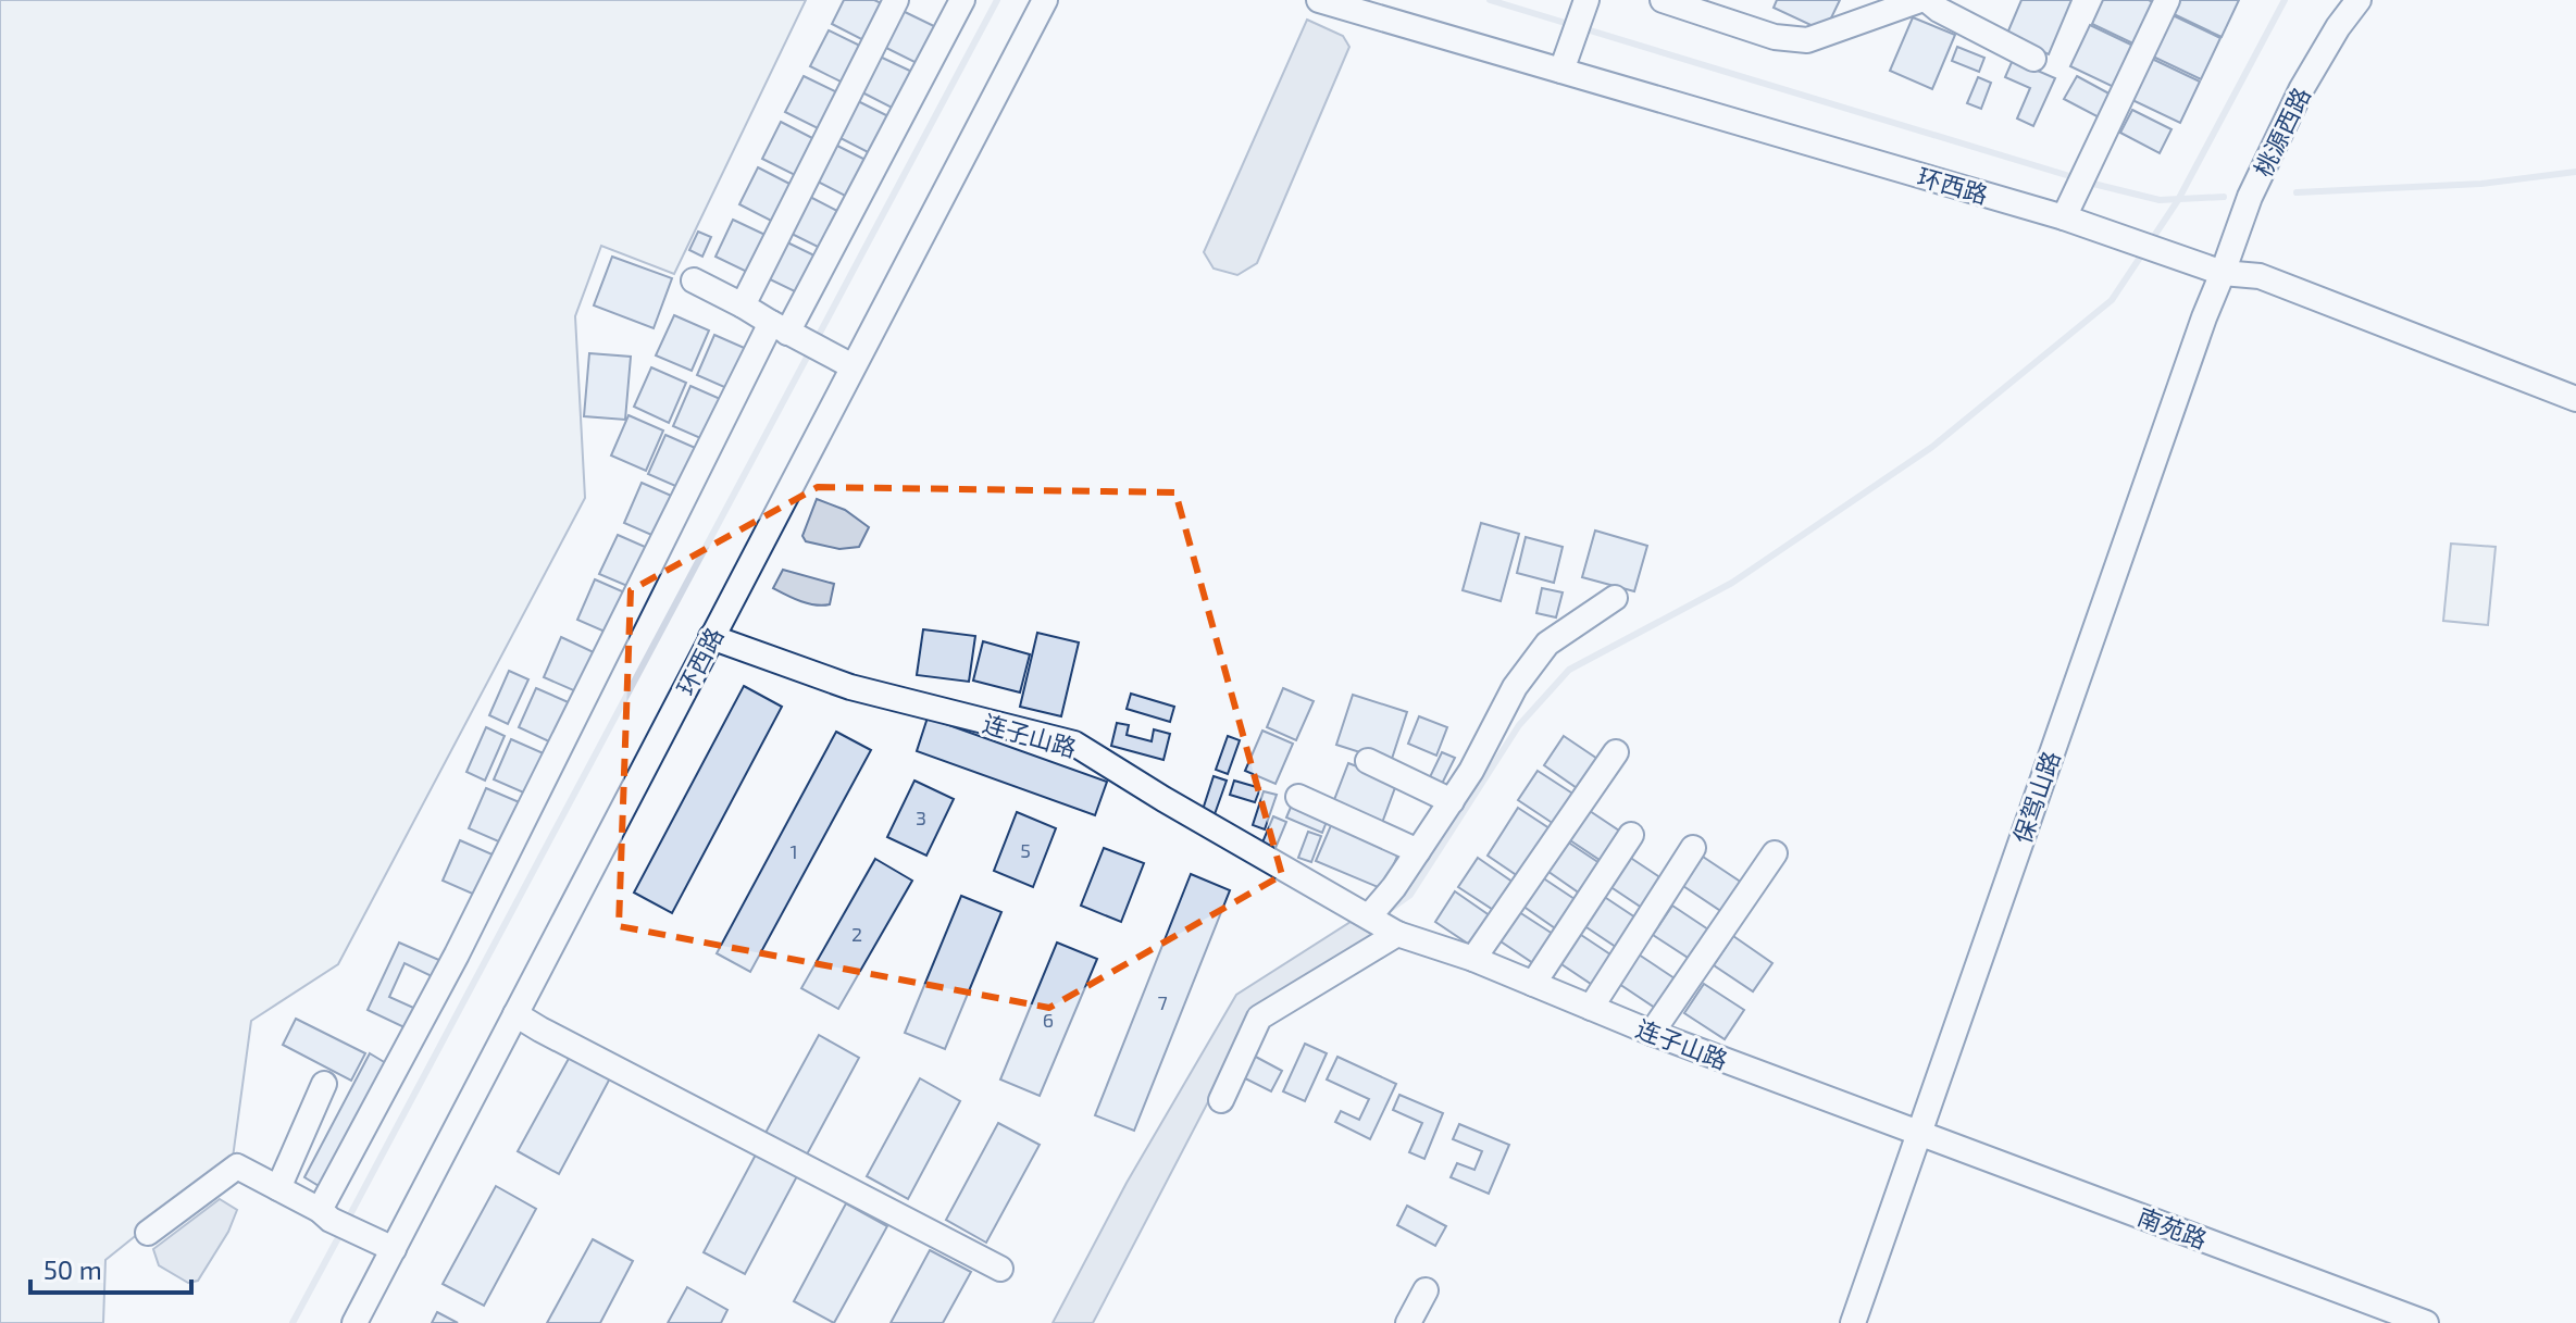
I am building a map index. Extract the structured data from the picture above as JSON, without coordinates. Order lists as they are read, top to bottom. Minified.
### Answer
{"streets":{"street":["桃源西路","环西路","连子山路","保驾山路","南苑路"]},"crossings":[["桃源西路","环西路"],["桃源西路","保驾山路"],["环西路","连子山路"],["环西路","保驾山路"],["连子山路","保驾山路"],["连子山路","南苑路"],["保驾山路","南苑路"]],"house_numbers":["3","5","1","2","7","6"],"scale_bar":"50 m"}
